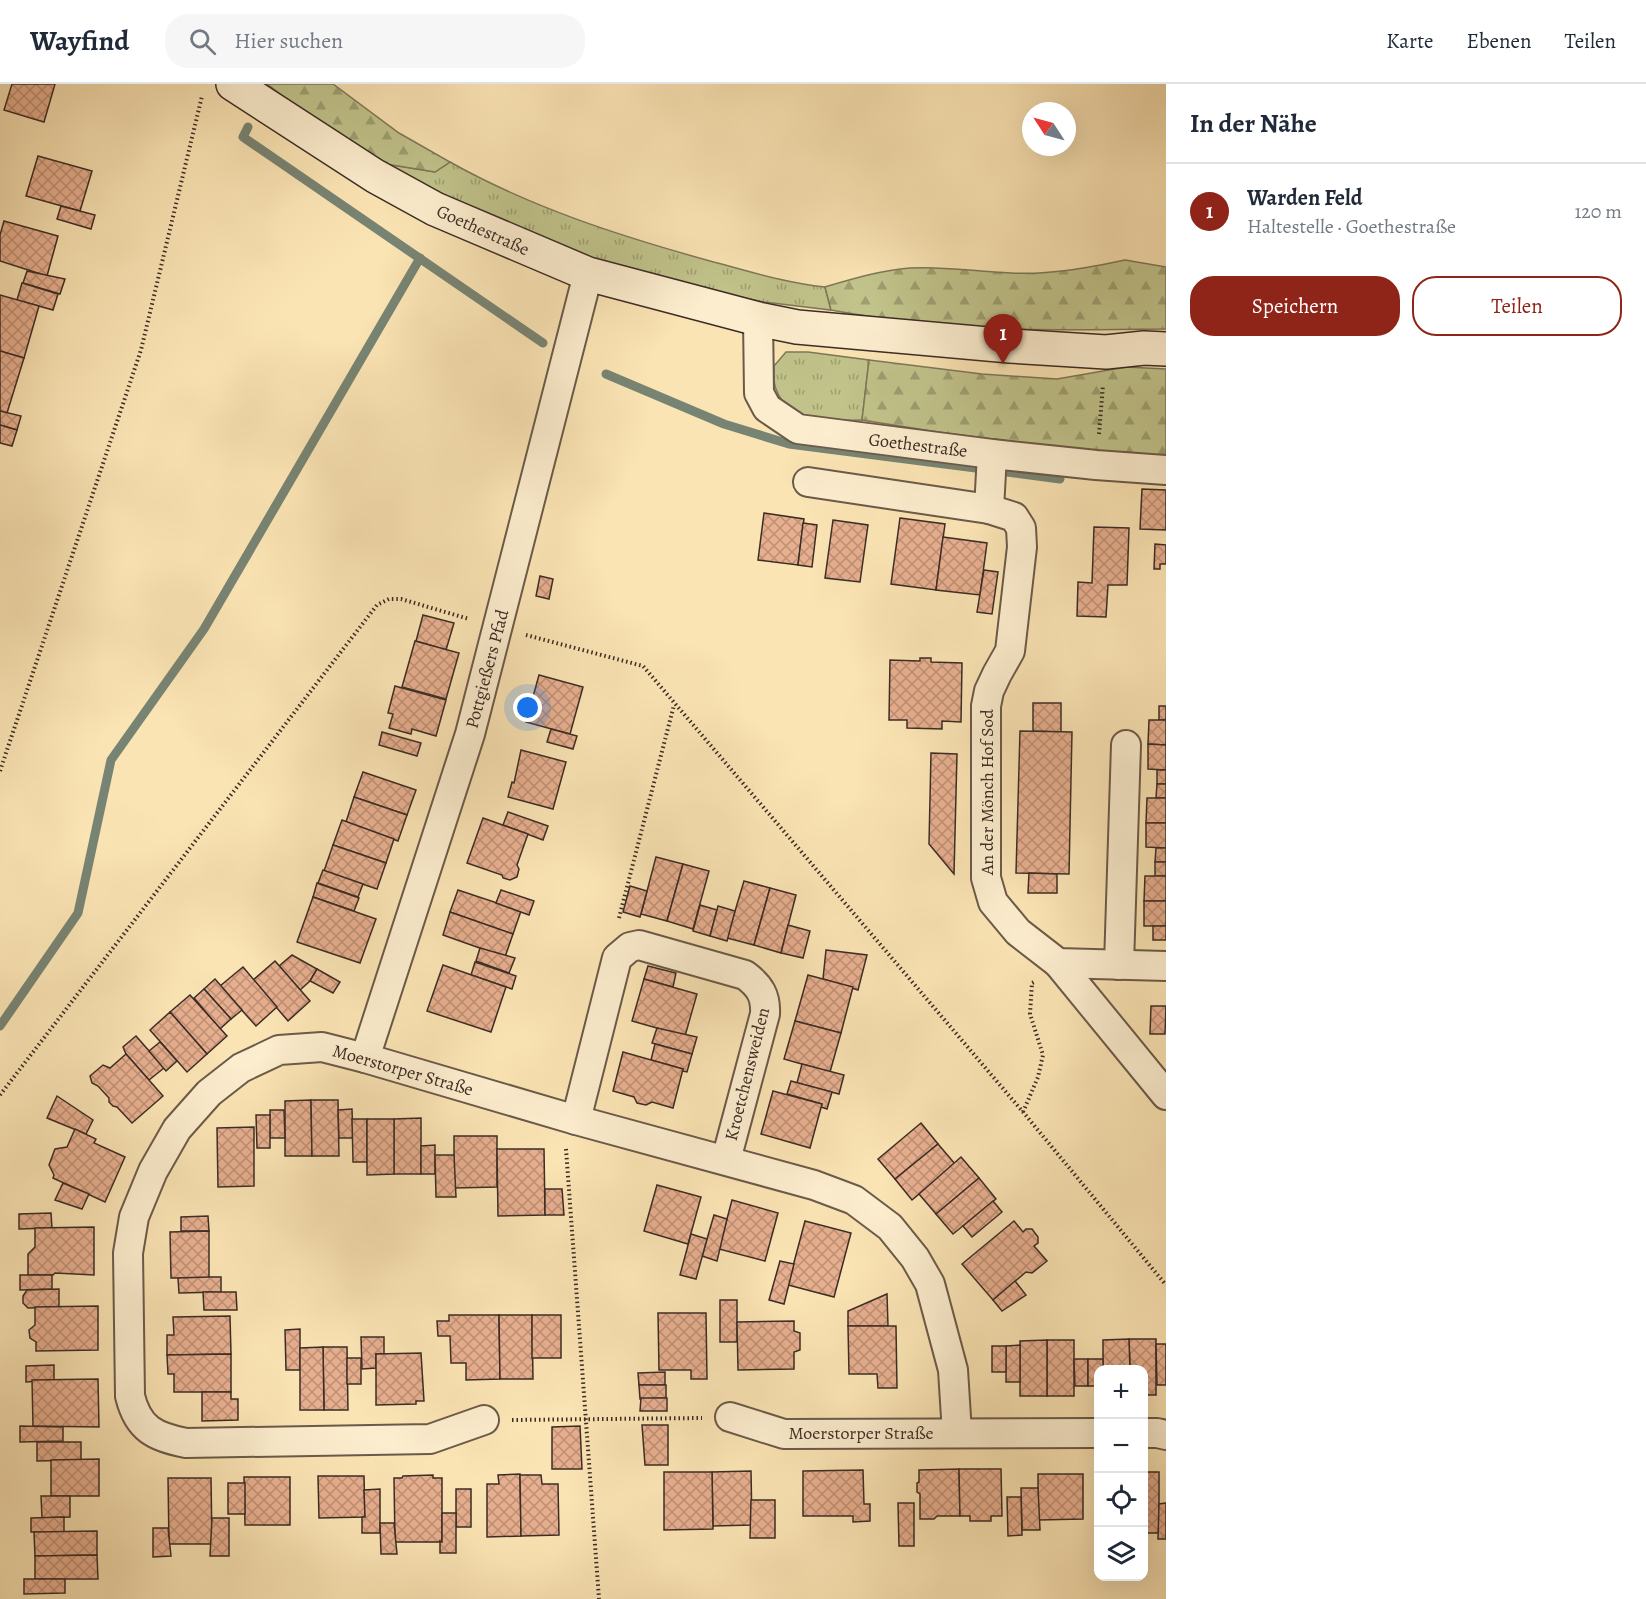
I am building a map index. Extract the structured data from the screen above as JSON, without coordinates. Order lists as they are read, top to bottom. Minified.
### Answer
{"streets":{"street":["Goethestraße","Pottgießers Pfad","An der Mönch Hof Sod","Moerstorper Straße","Kroetchensweiden"]},"crossings":[["Goethestraße","Pottgießers Pfad"],["Pottgießers Pfad","Moerstorper Straße"],["Moerstorper Straße","Kroetchensweiden"]],"north":"top left","page":{"header":"Wayfind","search":"Hier suchen","nav":["Karte","Ebenen","Teilen"],"heading":"In der Nähe","list":[{"mark":"1","name":"Warden Feld","note":"Haltestelle · Goethestraße","value":"120 m"}],"buttons":["Speichern","Teilen"],"pins":"1","map_buttons":["+","−"]}}
